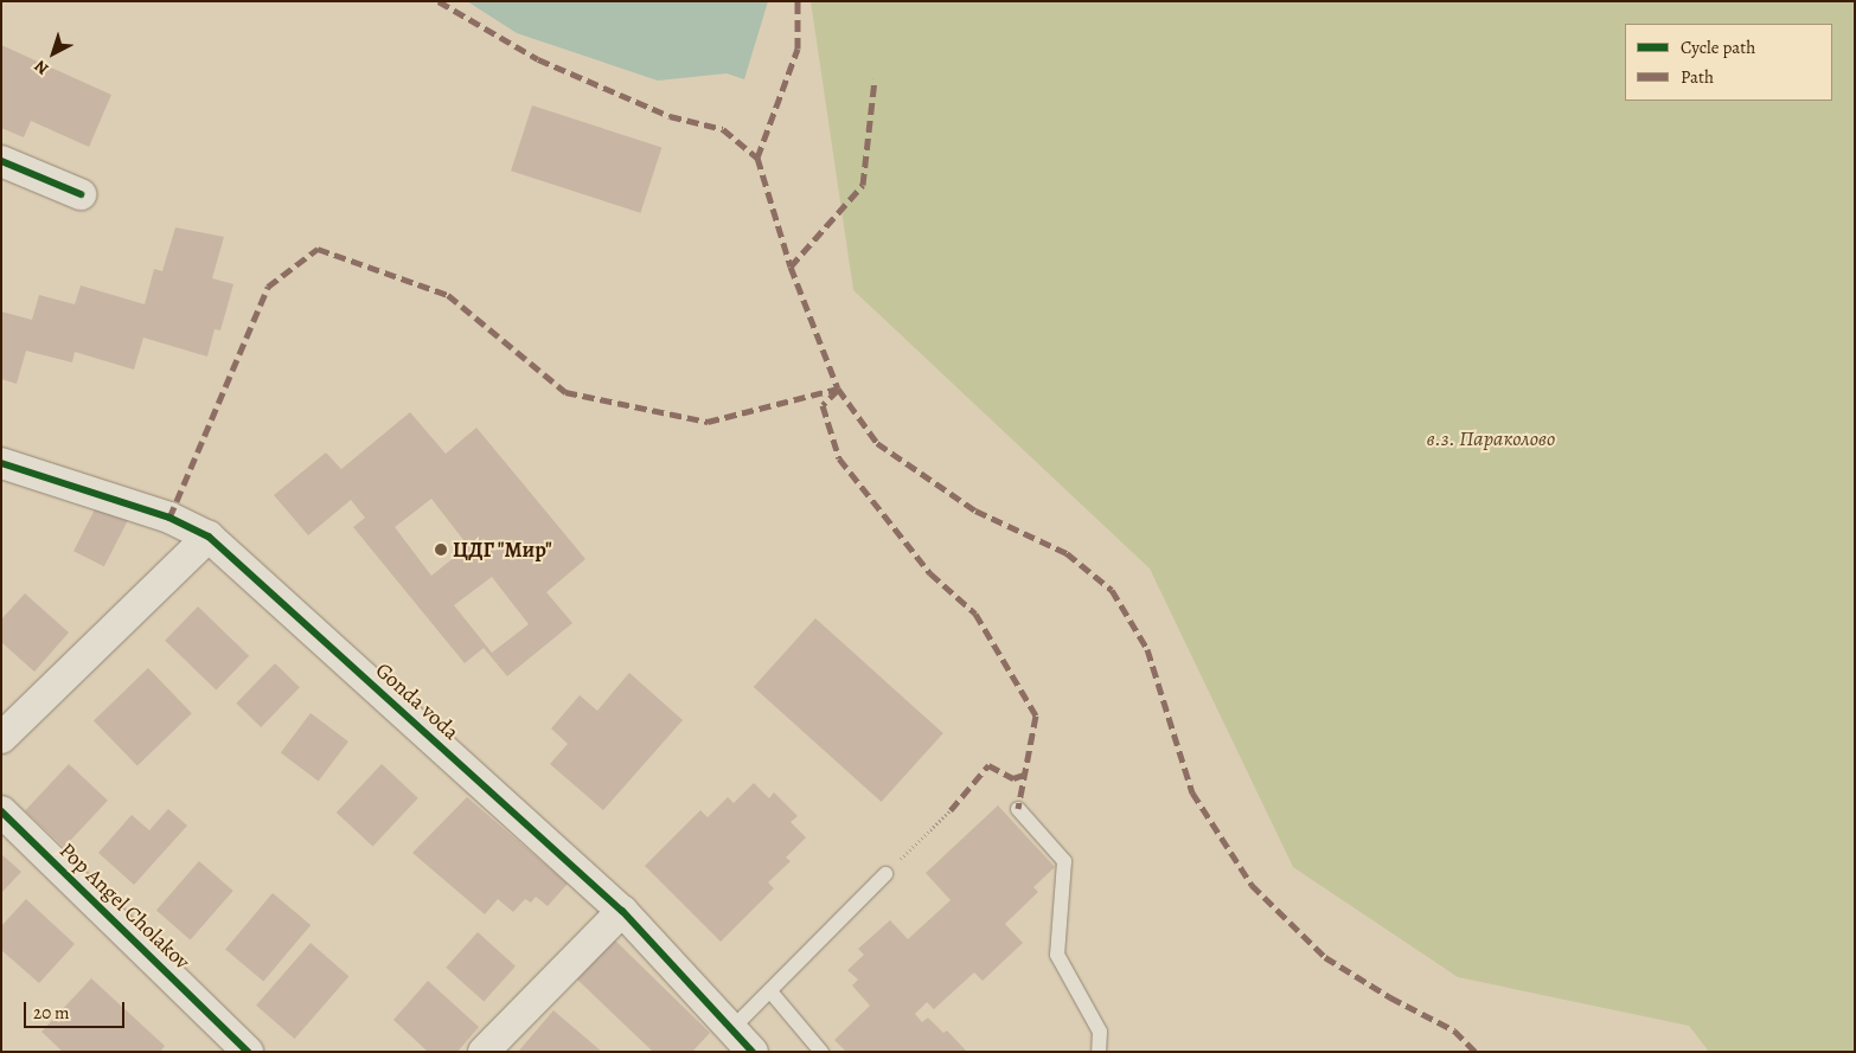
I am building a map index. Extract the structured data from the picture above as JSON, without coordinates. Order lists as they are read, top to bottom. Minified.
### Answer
{"streets":{"street":["Gonda voda","Pop Angel Cholakov"]},"parks":["в.з. Параколово"],"places":["ЦДГ \"Мир\""],"legend":["Cycle path","Path"],"scale_bar":"20 m","north":"bottom left"}
